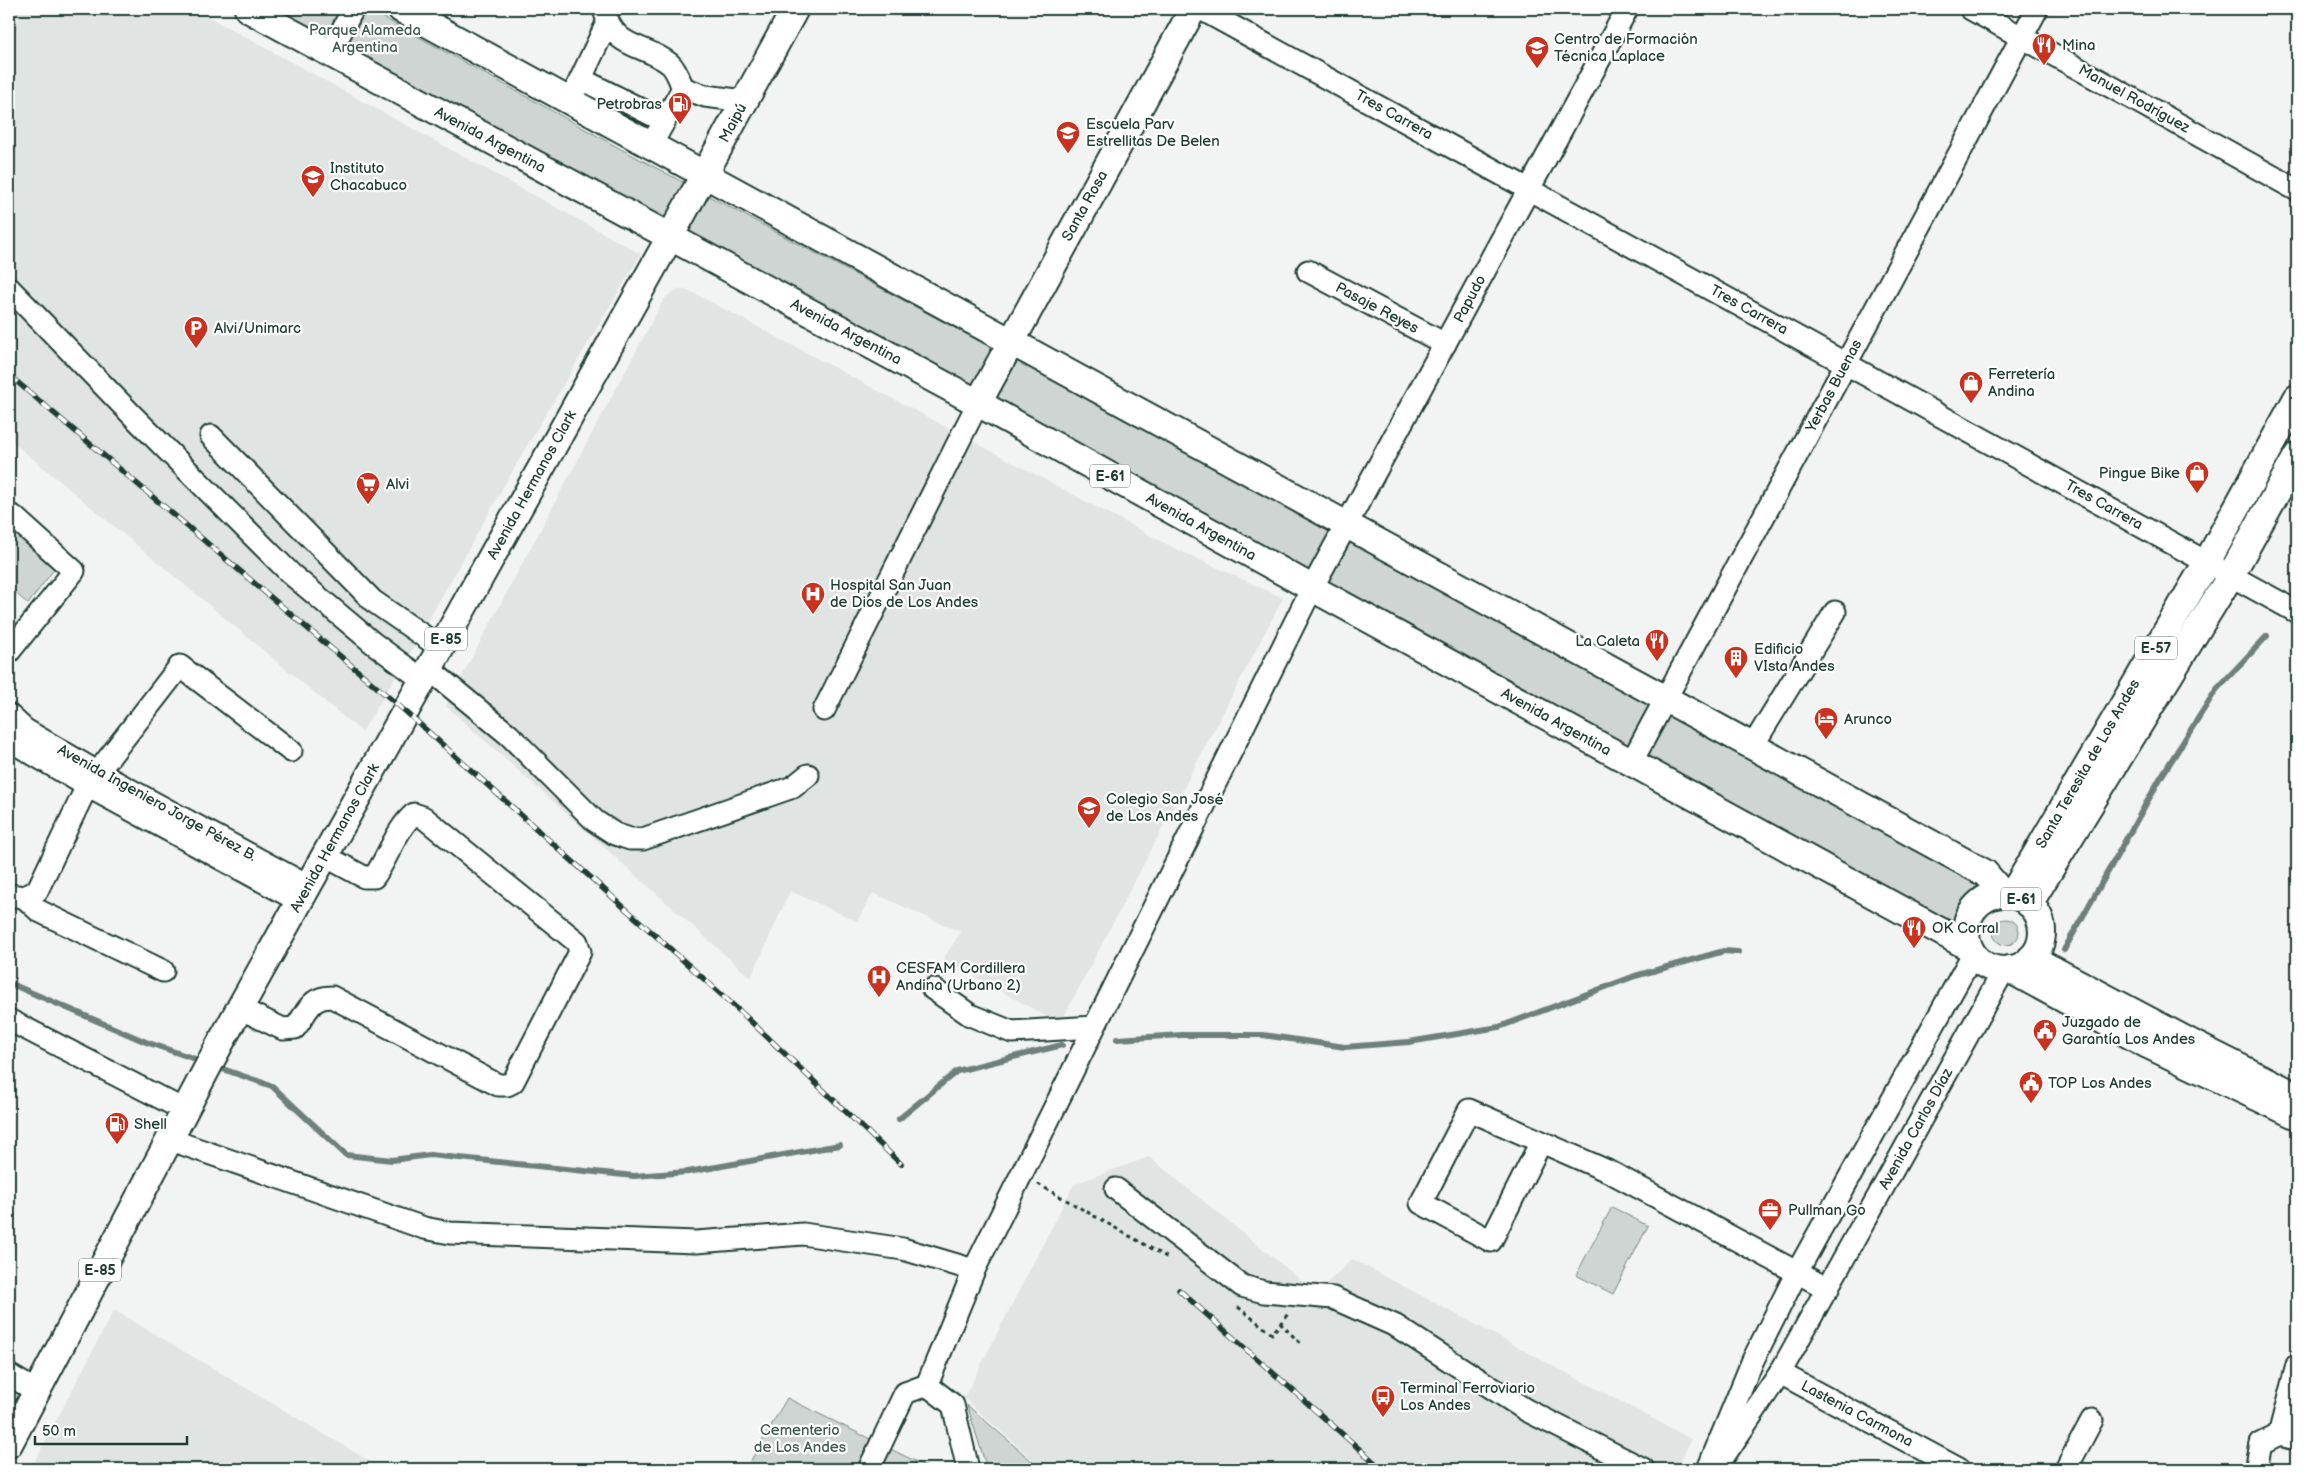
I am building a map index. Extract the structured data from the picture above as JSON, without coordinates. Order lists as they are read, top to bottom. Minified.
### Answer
{"streets":{"main road":["Maipú","Avenida Argentina","Santa Rosa","E-61","Avenida Hermanos Clark","E-85","E-57","Santa Teresita de Los Andes"],"street":["Manuel Rodríguez","Tres Carrera","Papudo","Pasaje Reyes","Yerbas Buenas","Avenida Ingeniero Jorge Pérez B.","Avenida Carlos Díaz","Lastenia Carmona"]},"crossings":[["Manuel Rodríguez","Yerbas Buenas"],["Tres Carrera","Papudo"],["Tres Carrera","Yerbas Buenas"],["Tres Carrera","Santa Teresita de Los Andes"],["Maipú","Avenida Argentina"],["Maipú","E-61"],["Maipú","Avenida Hermanos Clark"],["Avenida Argentina","Santa Rosa"],["Avenida Argentina","Papudo"],["Avenida Argentina","Yerbas Buenas"],["Avenida Argentina","E-61"],["Avenida Argentina","Avenida Hermanos Clark"],["Avenida Argentina","Santa Teresita de Los Andes"],["Avenida Argentina","Avenida Carlos Díaz"],["Santa Rosa","E-61"],["Papudo","Pasaje Reyes"],["Papudo","E-61"],["Yerbas Buenas","E-61"],["E-61","Santa Teresita de Los Andes"],["E-61","Avenida Carlos Díaz"],["Avenida Hermanos Clark","Avenida Ingeniero Jorge Pérez B."],["Santa Teresita de Los Andes","Avenida Carlos Díaz"],["Avenida Carlos Díaz","Lastenia Carmona"]],"parks":["Parque Alameda Argentina","Cementerio de Los Andes"],"places":{"restaurant":["Mina","La Caleta","OK Corral"],"school or university":["Centro de Formación Técnica Laplace","Escuela Parv Estrellitas De Belen","Instituto Chacabuco","Colegio San José de Los Andes"],"fuel station":["Petrobras","Shell"],"parking":["Alvi/Unimarc"],"shop":["Ferretería Andina","Pingue Bike"],"supermarket":["Alvi"],"hospital":["Hospital San Juan de Dios de Los Andes","CESFAM Cordillera Andina (Urbano 2)"],"building":["Edificio VIsta Andes"],"hotel":["Arunco"],"public building":["Juzgado de Garantía Los Andes","TOP Los Andes"],"office":["Pullman Go"],"bus stop":["Terminal Ferroviario Los Andes"]},"scale_bar":"50 m"}
